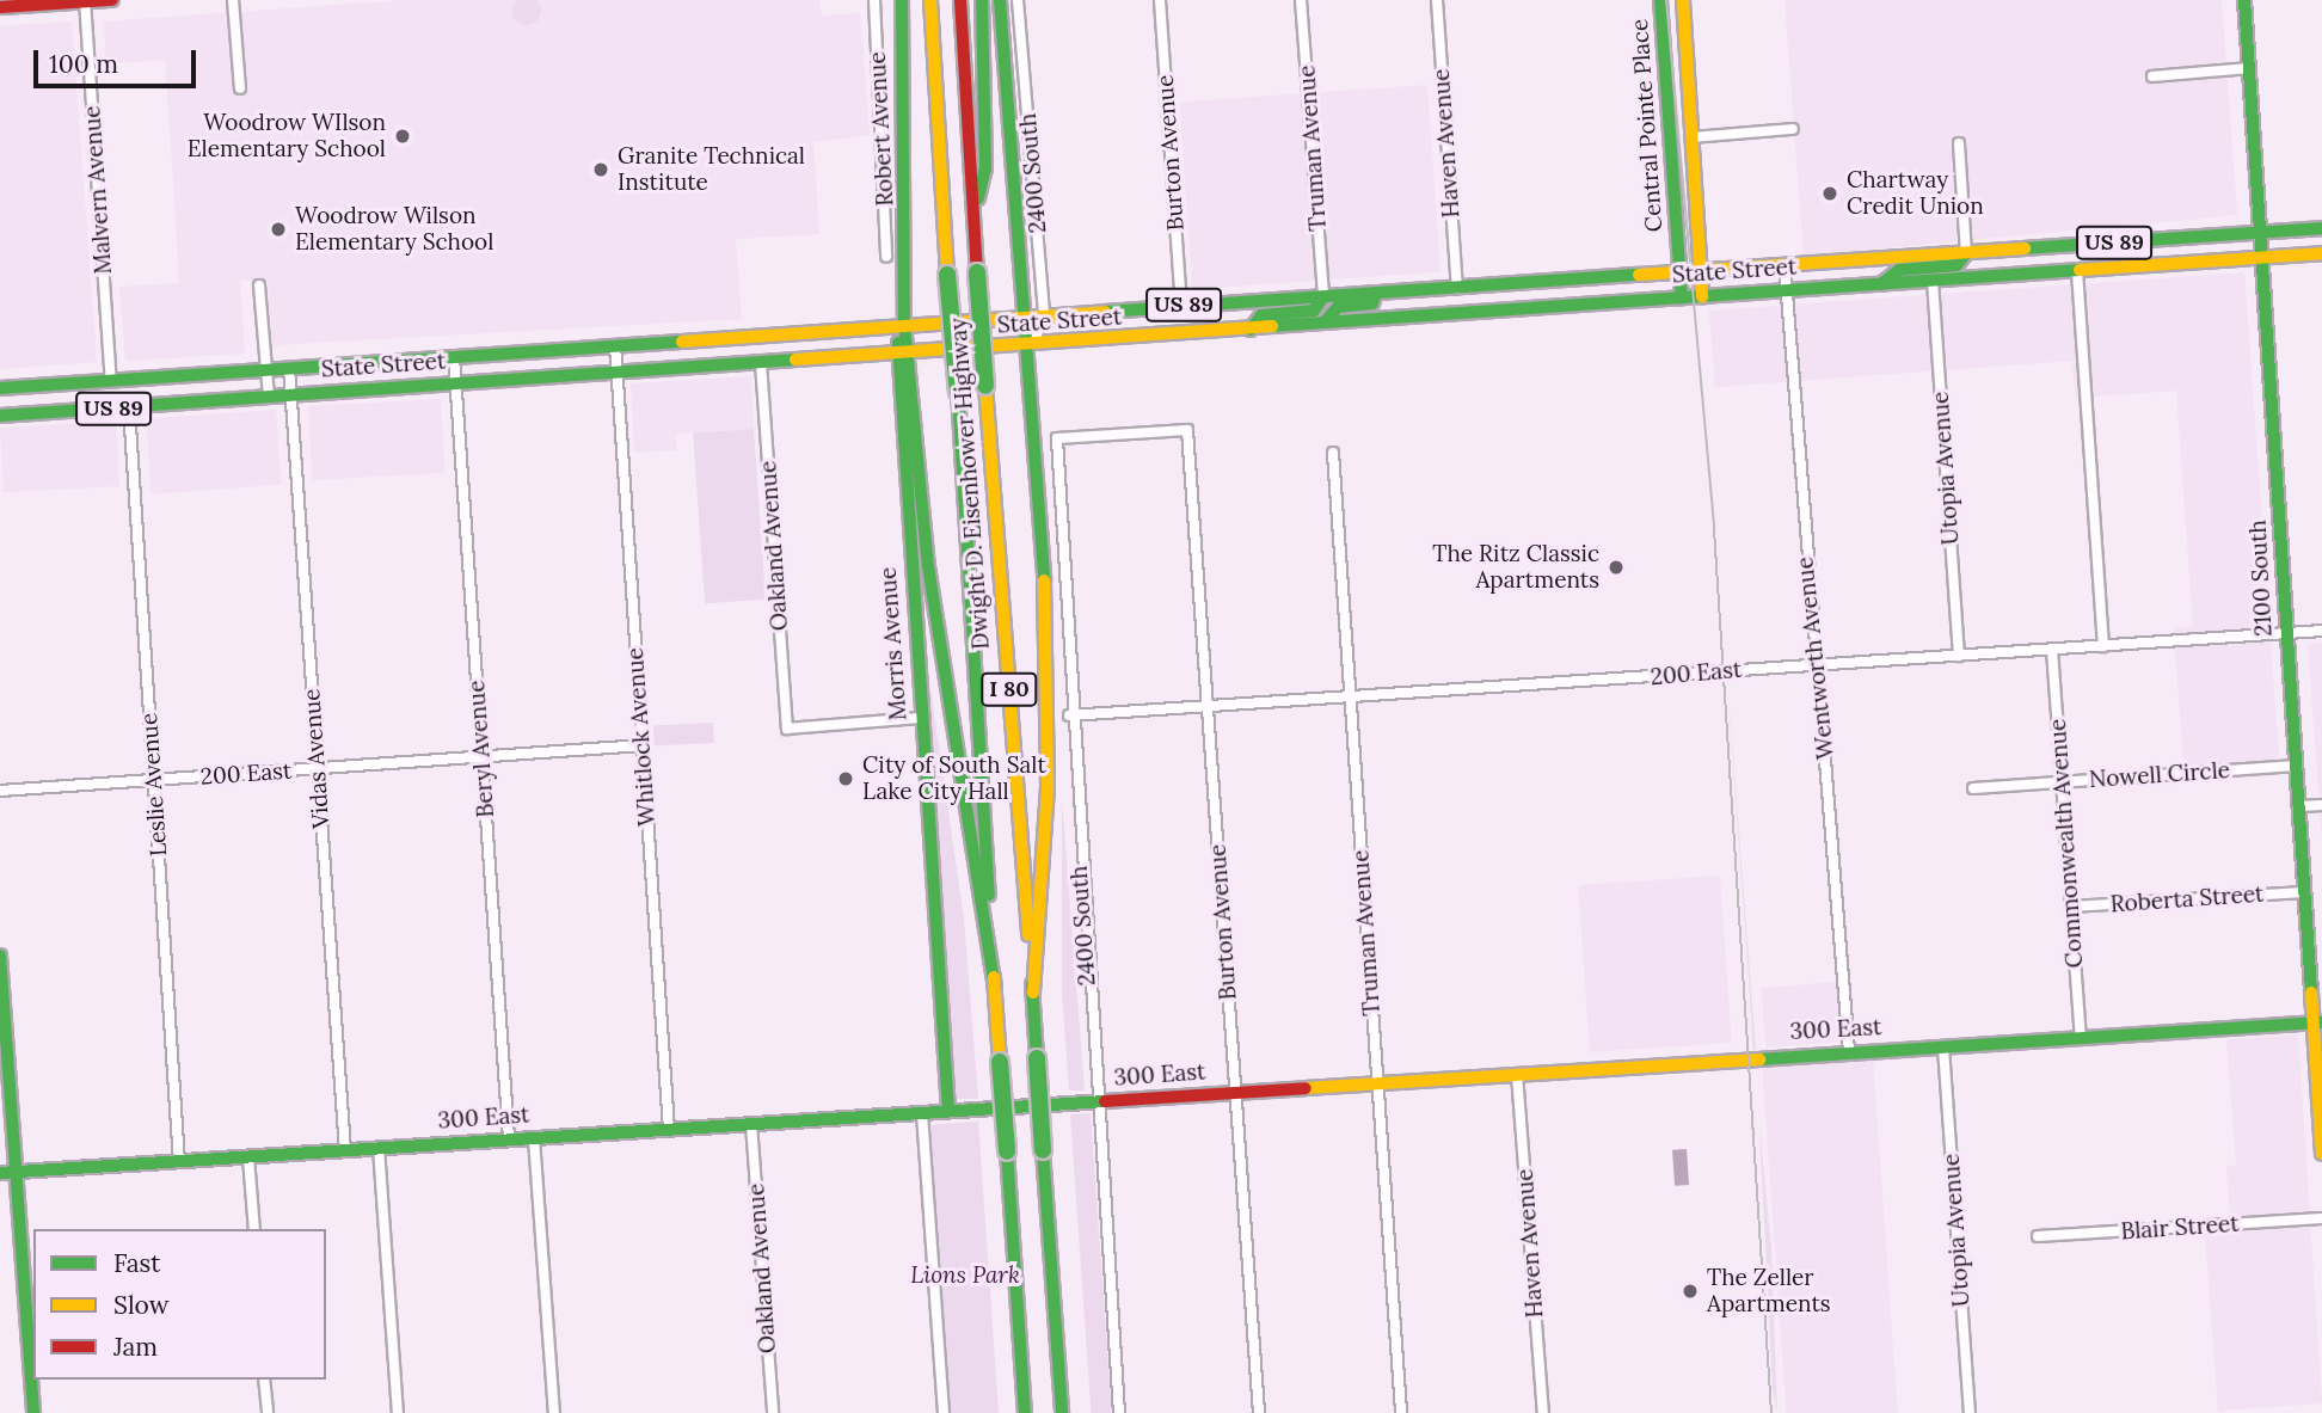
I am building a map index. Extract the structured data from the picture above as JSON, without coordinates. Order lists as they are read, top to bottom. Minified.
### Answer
{"streets":{"main road":["Central Pointe Place","US 89","State Street","Dwight D. Eisenhower Highway","2100 South","Morris Avenue","I 80","300 East"],"street":["Robert Avenue","Haven Avenue","Truman Avenue","Burton Avenue","2400 South","Malvern Avenue","Utopia Avenue","Oakland Avenue","Wentworth Avenue","200 East","Whitlock Avenue","Beryl Avenue","Vidas Avenue","Nowell Circle","Leslie Avenue","Commonwealth Avenue","Roberta Street","Blair Street"]},"crossings":[["Central Pointe Place","State Street"],["Haven Avenue","State Street"],["Haven Avenue","300 East"],["Truman Avenue","State Street"],["Truman Avenue","200 East"],["Truman Avenue","300 East"],["Burton Avenue","2400 South"],["Burton Avenue","State Street"],["Burton Avenue","200 East"],["Burton Avenue","300 East"],["2400 South","State Street"],["2400 South","200 East"],["2400 South","300 East"],["Malvern Avenue","State Street"],["State Street","Utopia Avenue"],["State Street","Oakland Avenue"],["State Street","2100 South"],["State Street","Morris Avenue"],["State Street","Wentworth Avenue"],["State Street","Whitlock Avenue"],["State Street","Beryl Avenue"],["State Street","Vidas Avenue"],["State Street","Leslie Avenue"],["Utopia Avenue","200 East"],["Utopia Avenue","300 East"],["Oakland Avenue","Morris Avenue"],["Oakland Avenue","300 East"],["2100 South","200 East"],["2100 South","Nowell Circle"],["2100 South","Roberta Street"],["2100 South","300 East"],["Morris Avenue","300 East"],["Wentworth Avenue","200 East"],["Wentworth Avenue","300 East"],["200 East","Whitlock Avenue"],["200 East","Beryl Avenue"],["200 East","Vidas Avenue"],["200 East","Leslie Avenue"],["200 East","Commonwealth Avenue"],["Whitlock Avenue","300 East"],["Beryl Avenue","300 East"],["Vidas Avenue","300 East"],["Nowell Circle","Commonwealth Avenue"],["Leslie Avenue","300 East"],["Commonwealth Avenue","Roberta Street"],["Commonwealth Avenue","300 East"]],"parks":["Lions Park"],"places":["Woodrow WIlson Elementary School","Granite Technical Institute","Chartway Credit Union","Woodrow Wilson Elementary School","The Ritz Classic Apartments","City of South Salt Lake City Hall","The Zeller Apartments"],"legend":["Fast","Slow","Jam"],"scale_bar":"100 m"}
